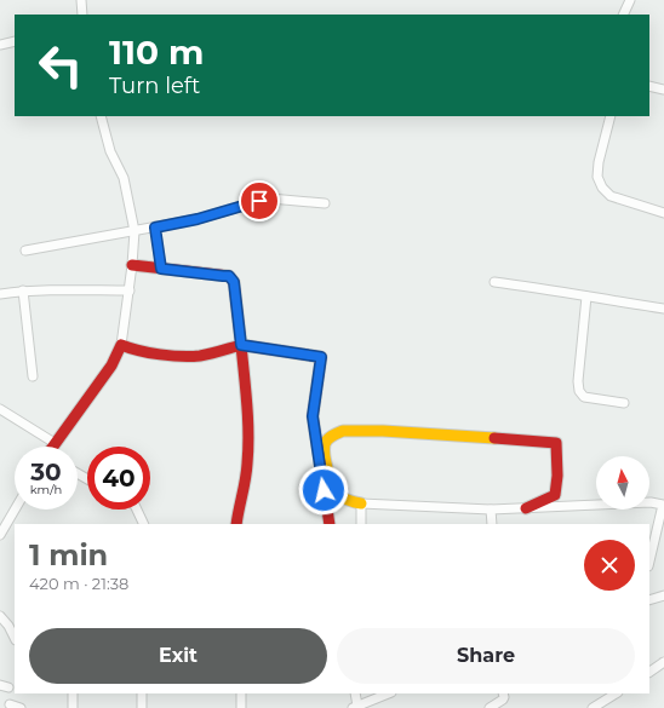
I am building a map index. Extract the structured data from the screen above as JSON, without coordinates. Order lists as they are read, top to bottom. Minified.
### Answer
{"north":"top","page":{"turn":["110 m","Turn left"],"speed":"30 km/h","limit":"40","heading":["1 min","420 m · 21:38"],"buttons":["Exit","Share"]}}
